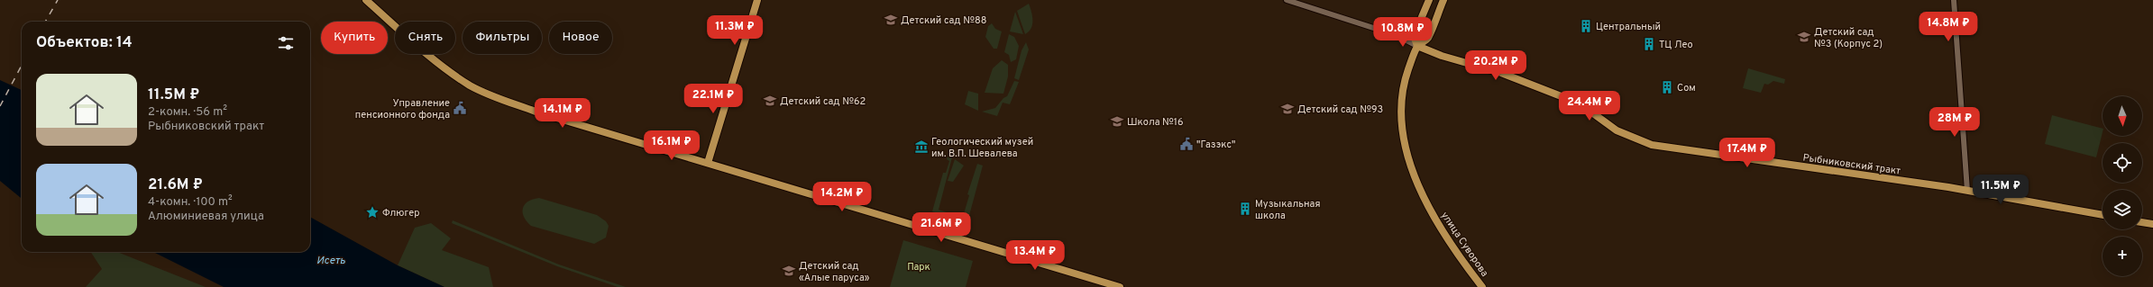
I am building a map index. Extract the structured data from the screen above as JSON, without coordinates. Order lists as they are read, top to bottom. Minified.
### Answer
{"streets":{"main road":["Рыбниковский тракт","улица Суворова"]},"crossings":[["Рыбниковский тракт","улица Суворова"]],"water":["Исеть"],"parks":["Парк"],"places":{"school or university":["Детский сад №88","Детский сад №3 (Корпус 2)","Детский сад №62","Детский сад №93","Школа №16","Детский сад «Алые паруса»"],"building":["Центральный","ТЦ Лео","Сом","Музыкальная школа"],"public building":["Управление пенсионного фонда","\"Газэкс\""],"museum":["Геологический музей им. В.П. Шевалева"],"place":["Флюгер"]},"north":"bottom","page":{"price":["14.8M ₽","11.3M ₽","10.8M ₽","20.2M ₽","22.1M ₽","24.4M ₽","14.1M ₽","28M ₽","16.1M ₽","17.4M ₽","11.5M ₽","14.2M ₽","21.6M ₽","13.4M ₽"],"chip":["Купить","Снять","Фильтры","Новое"],"heading":"Объектов: 14","list":[{"name":"11.5M ₽","note":"2-комн. · 56 m² · Рыбниковский тракт"},{"name":"21.6M ₽","note":"4-комн. · 100 m² · Алюминиевая улица"}],"map_buttons":"+"}}
